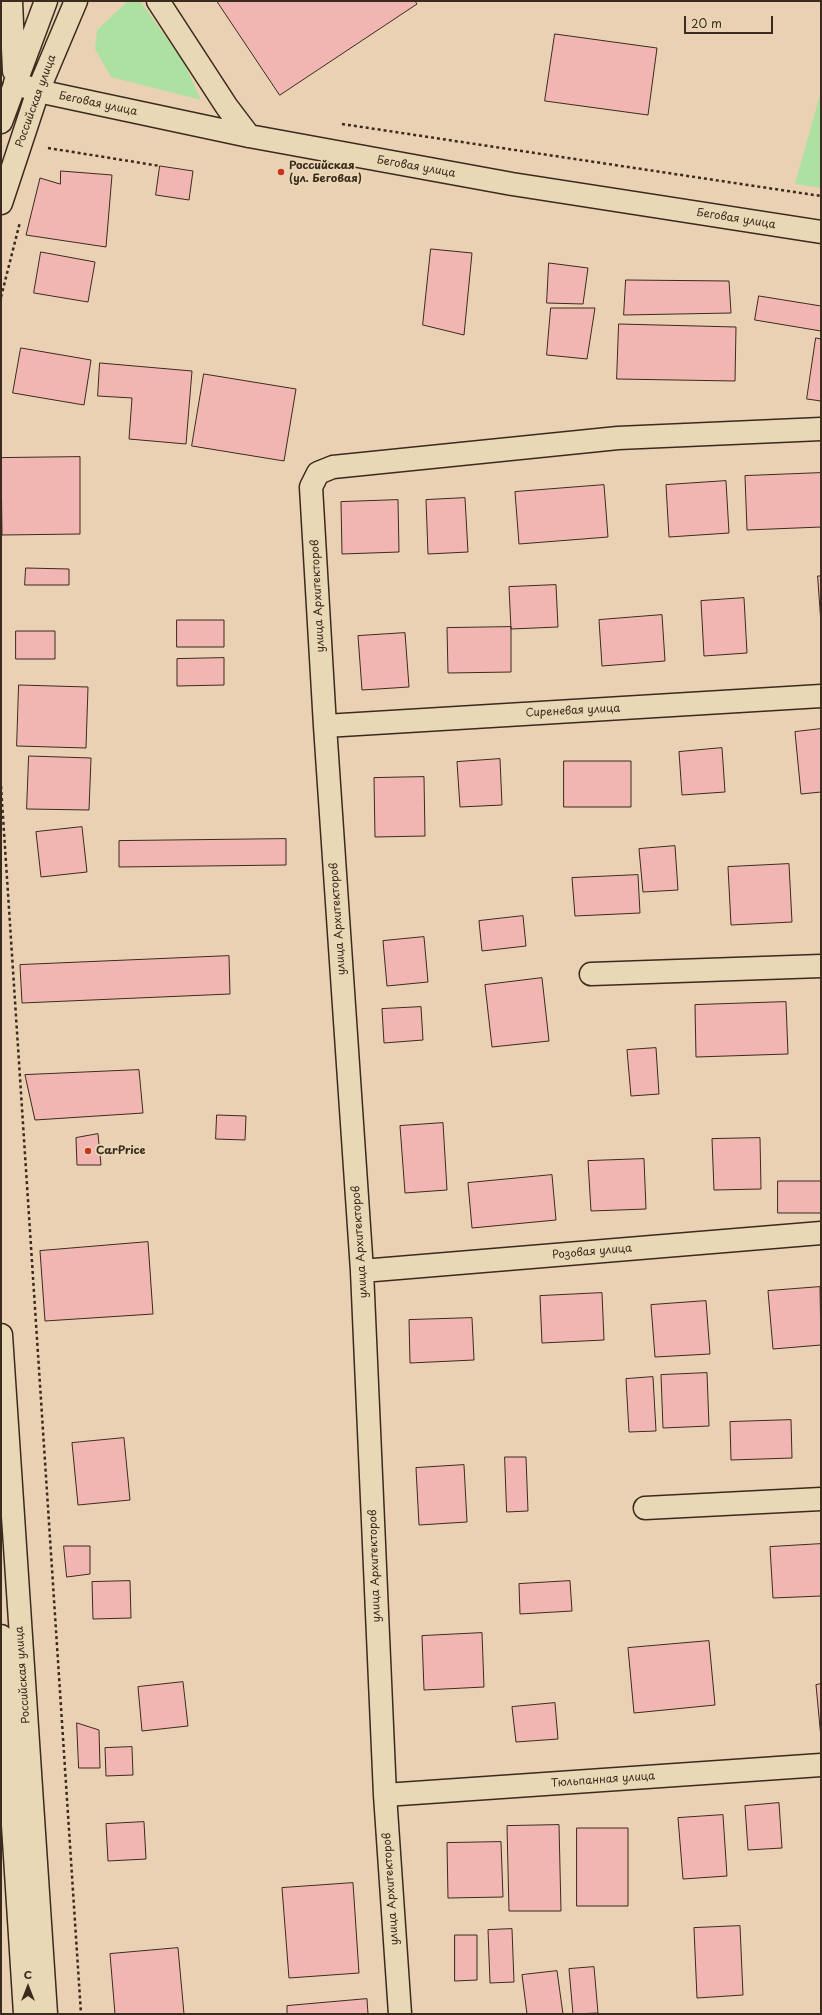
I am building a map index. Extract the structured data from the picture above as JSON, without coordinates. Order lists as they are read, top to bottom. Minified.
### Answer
{"streets":{"street":["Российская улица","Беговая улица","улица Архитекторов","Сиреневая улица","Розовая улица","Тюльпанная улица"]},"crossings":[["Российская улица","Беговая улица"],["улица Архитекторов","Сиреневая улица"],["улица Архитекторов","Розовая улица"],["улица Архитекторов","Тюльпанная улица"]],"places":["Российская (ул. Беговая)","CarPrice"],"scale_bar":"20 m","north":"top"}
